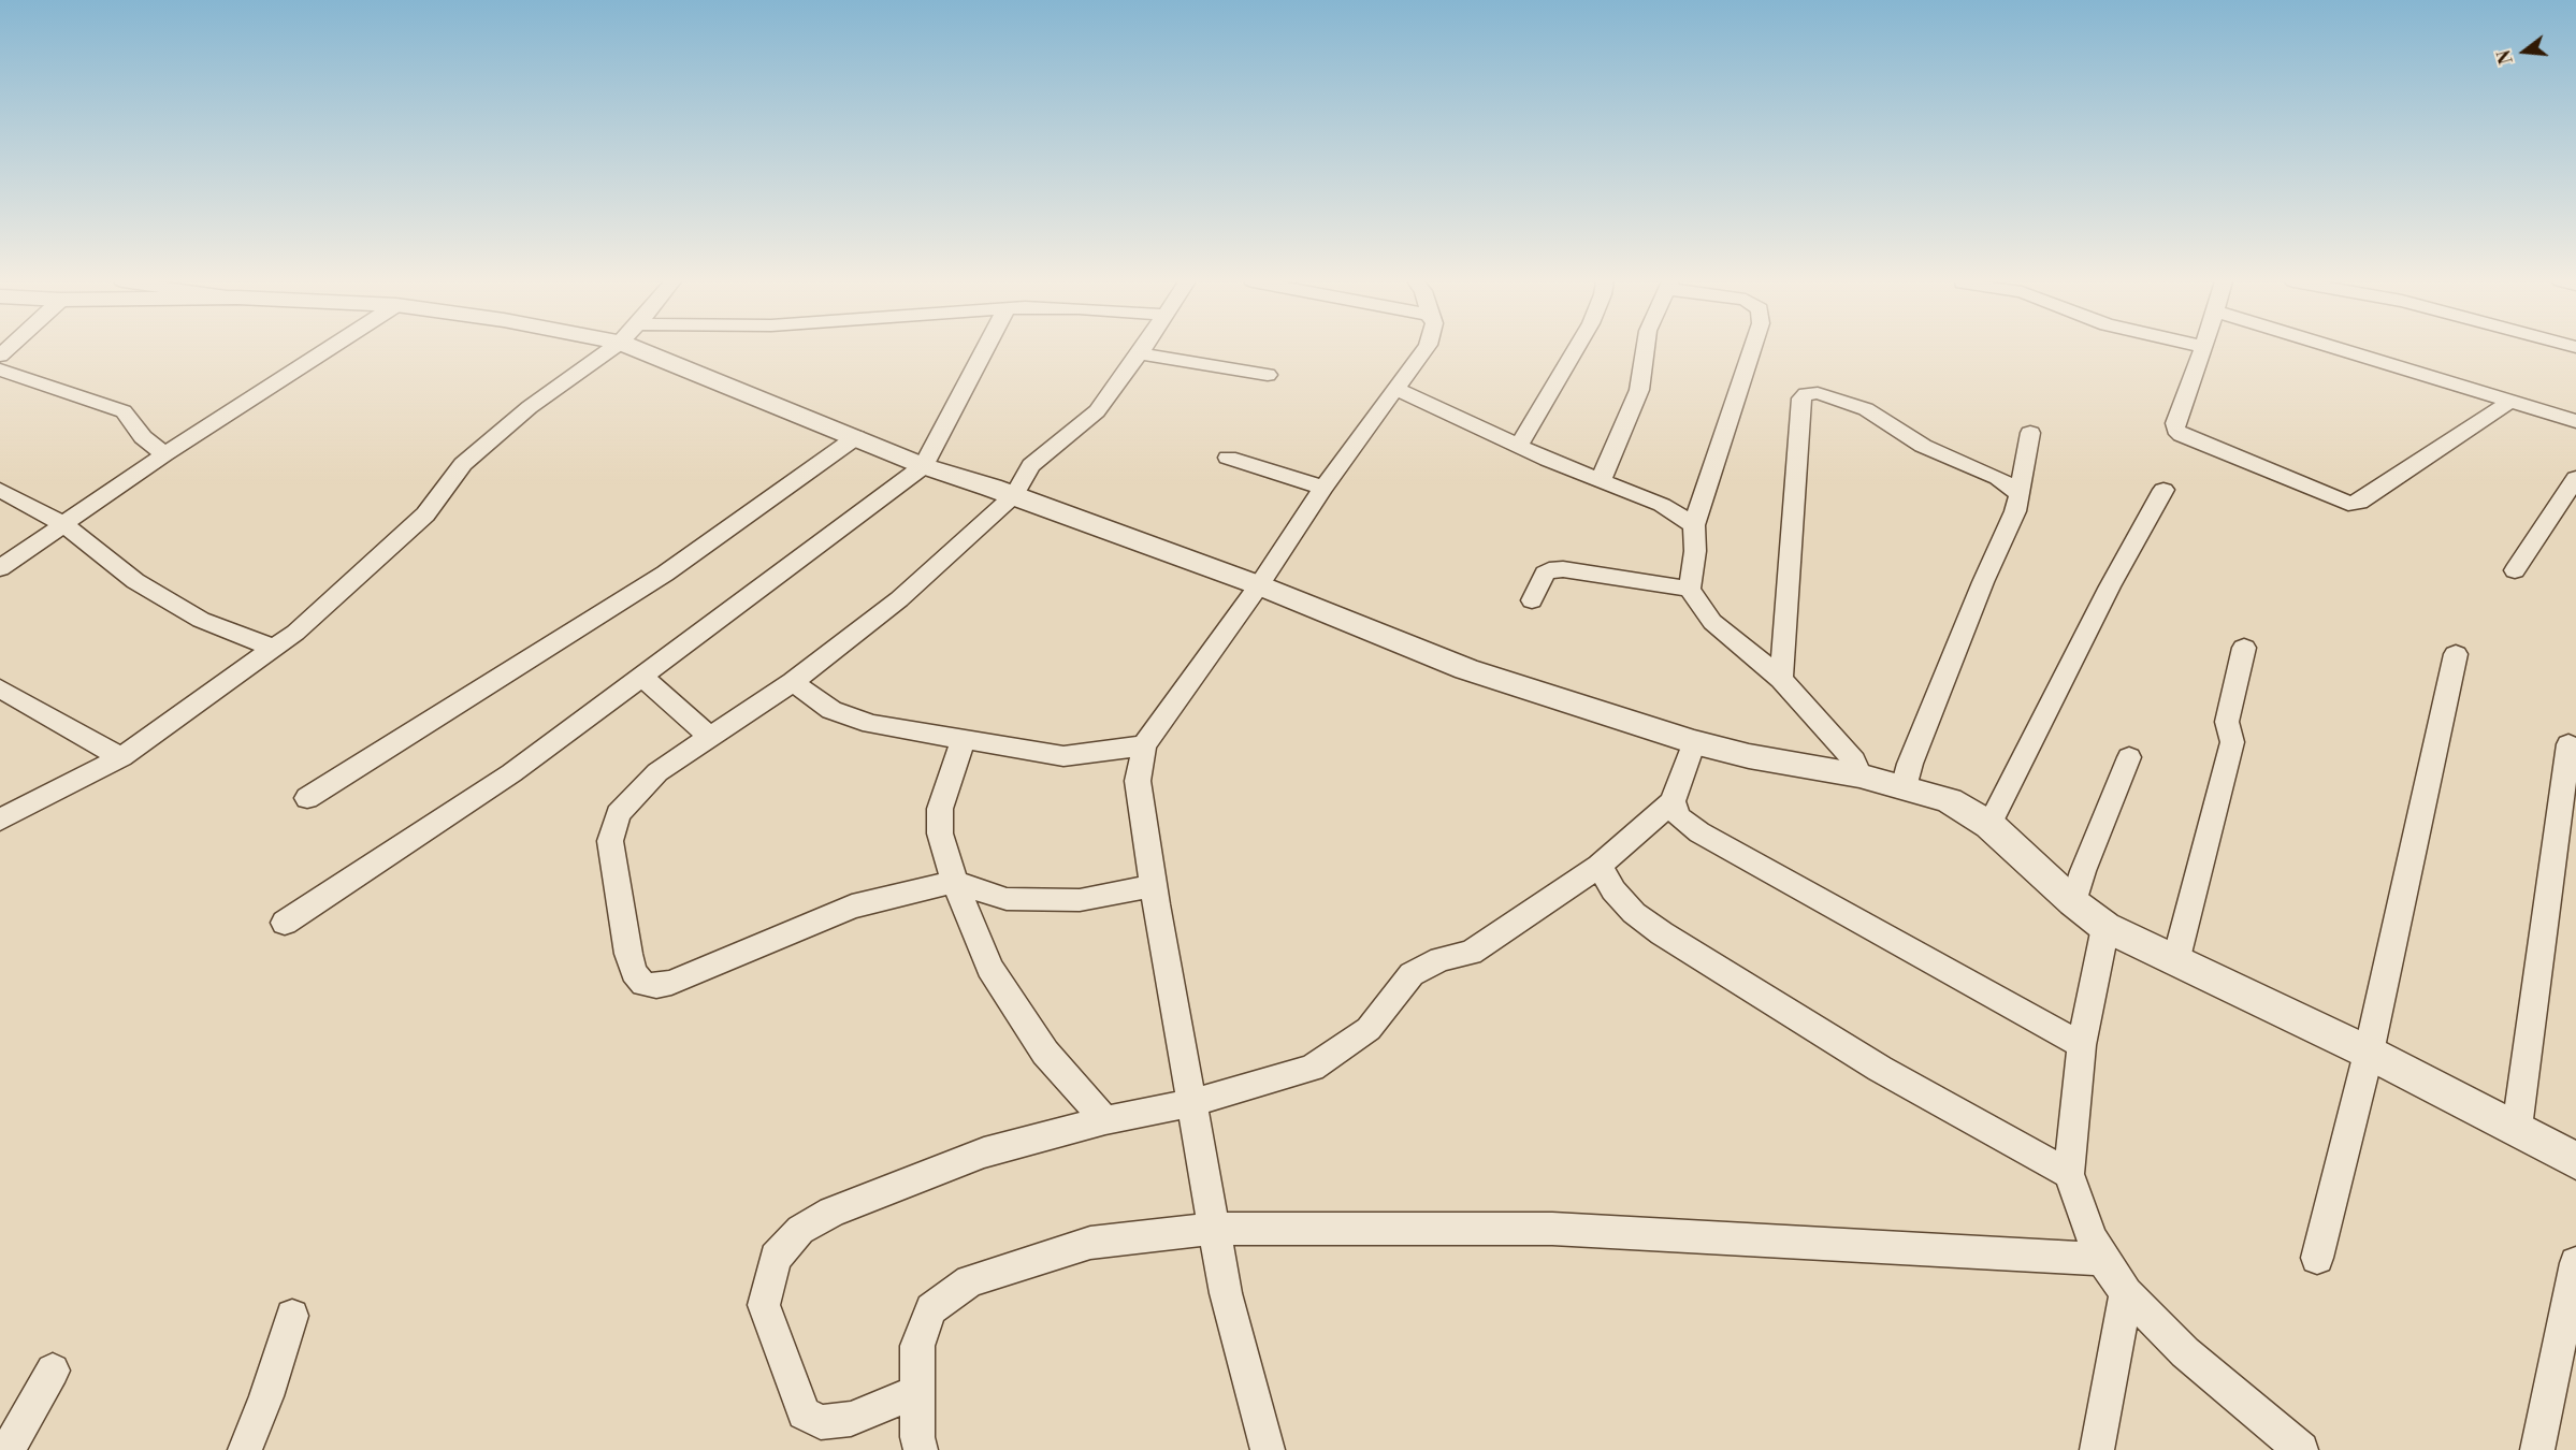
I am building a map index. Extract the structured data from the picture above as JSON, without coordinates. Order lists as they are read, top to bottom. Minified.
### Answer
{"north":"left"}
